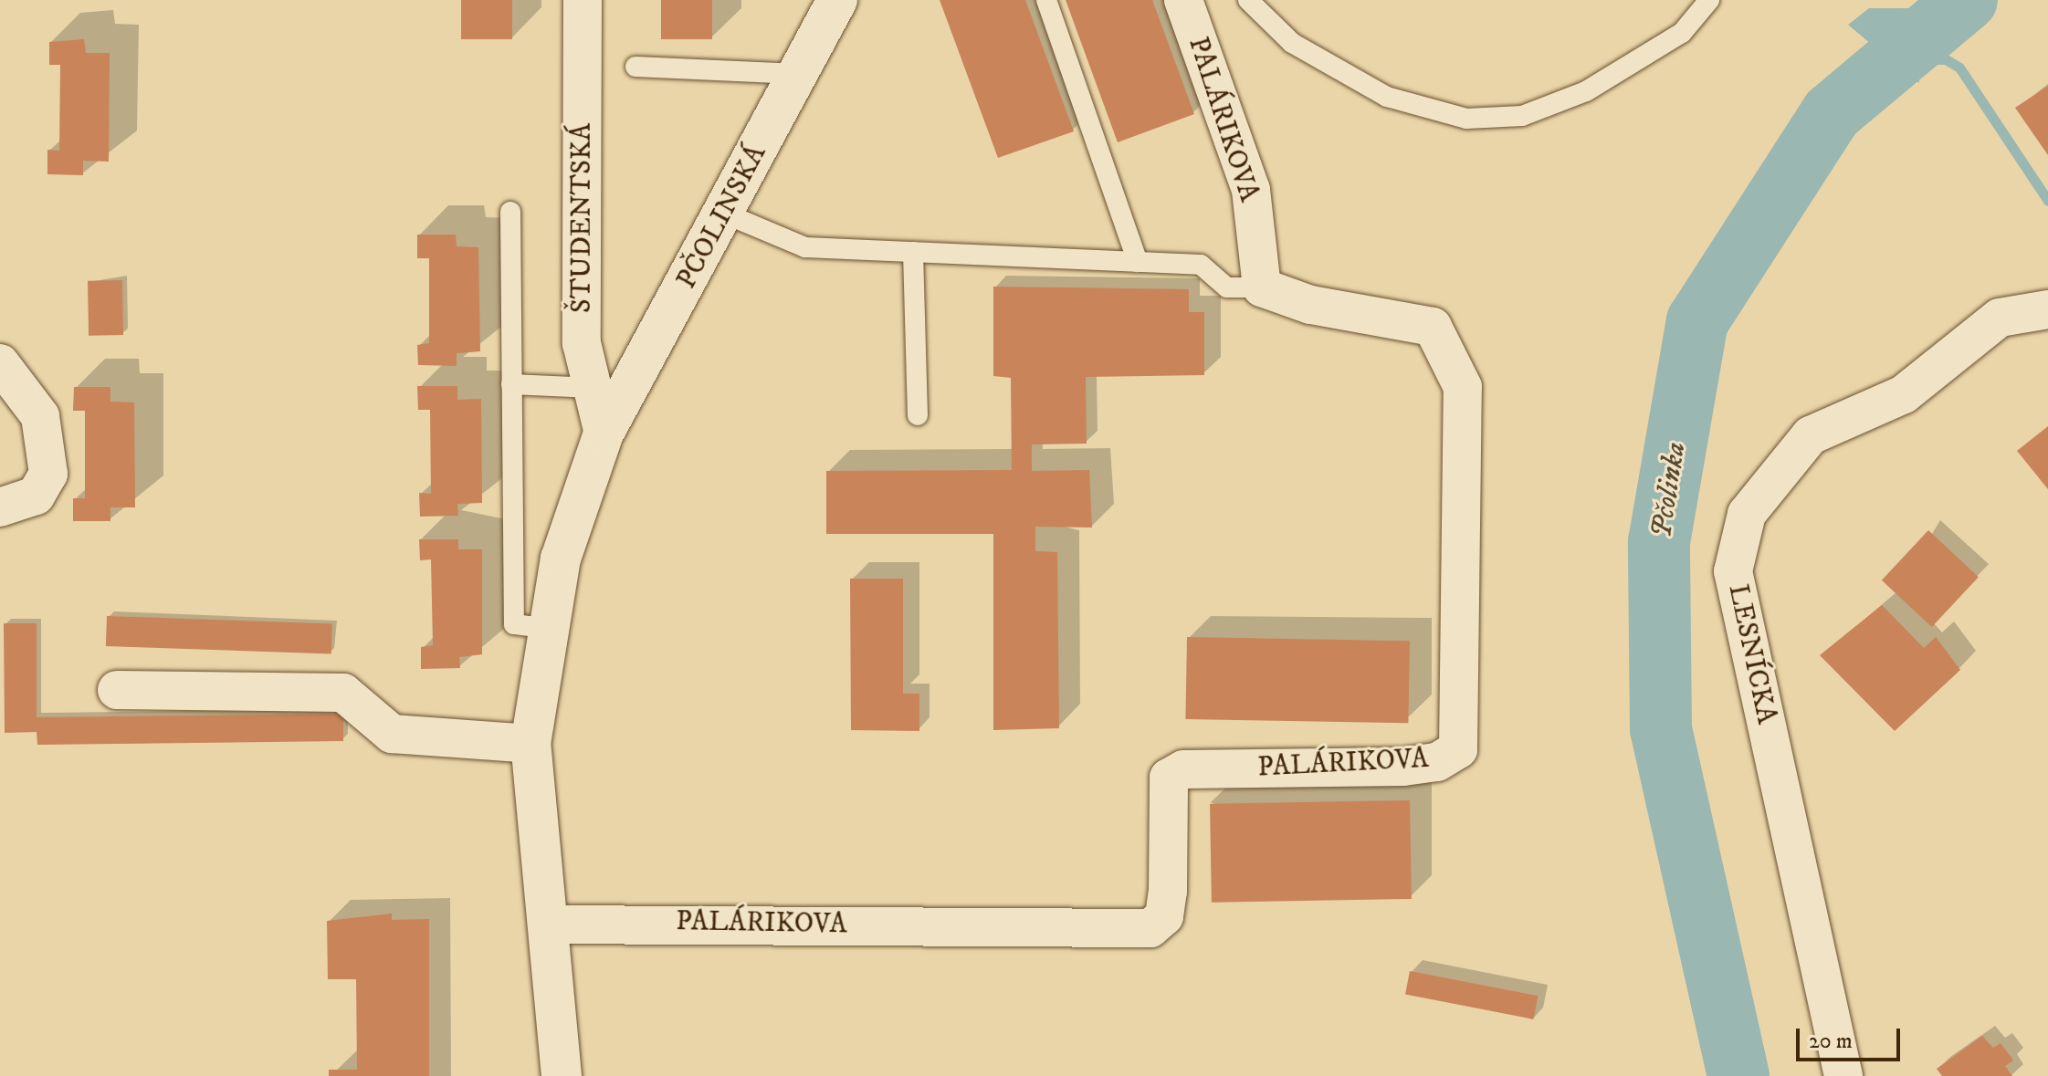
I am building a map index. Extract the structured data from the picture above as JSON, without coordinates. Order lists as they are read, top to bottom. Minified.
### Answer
{"streets":{"main road":["PČOLINSKÁ"],"street":["PALÁRIKOVA","ŠTUDENTSKÁ","LESNÍCKA"]},"crossings":[["PALÁRIKOVA","PČOLINSKÁ"],["PČOLINSKÁ","ŠTUDENTSKÁ"]],"water":["Pčolinka"],"scale_bar":"20 m"}
